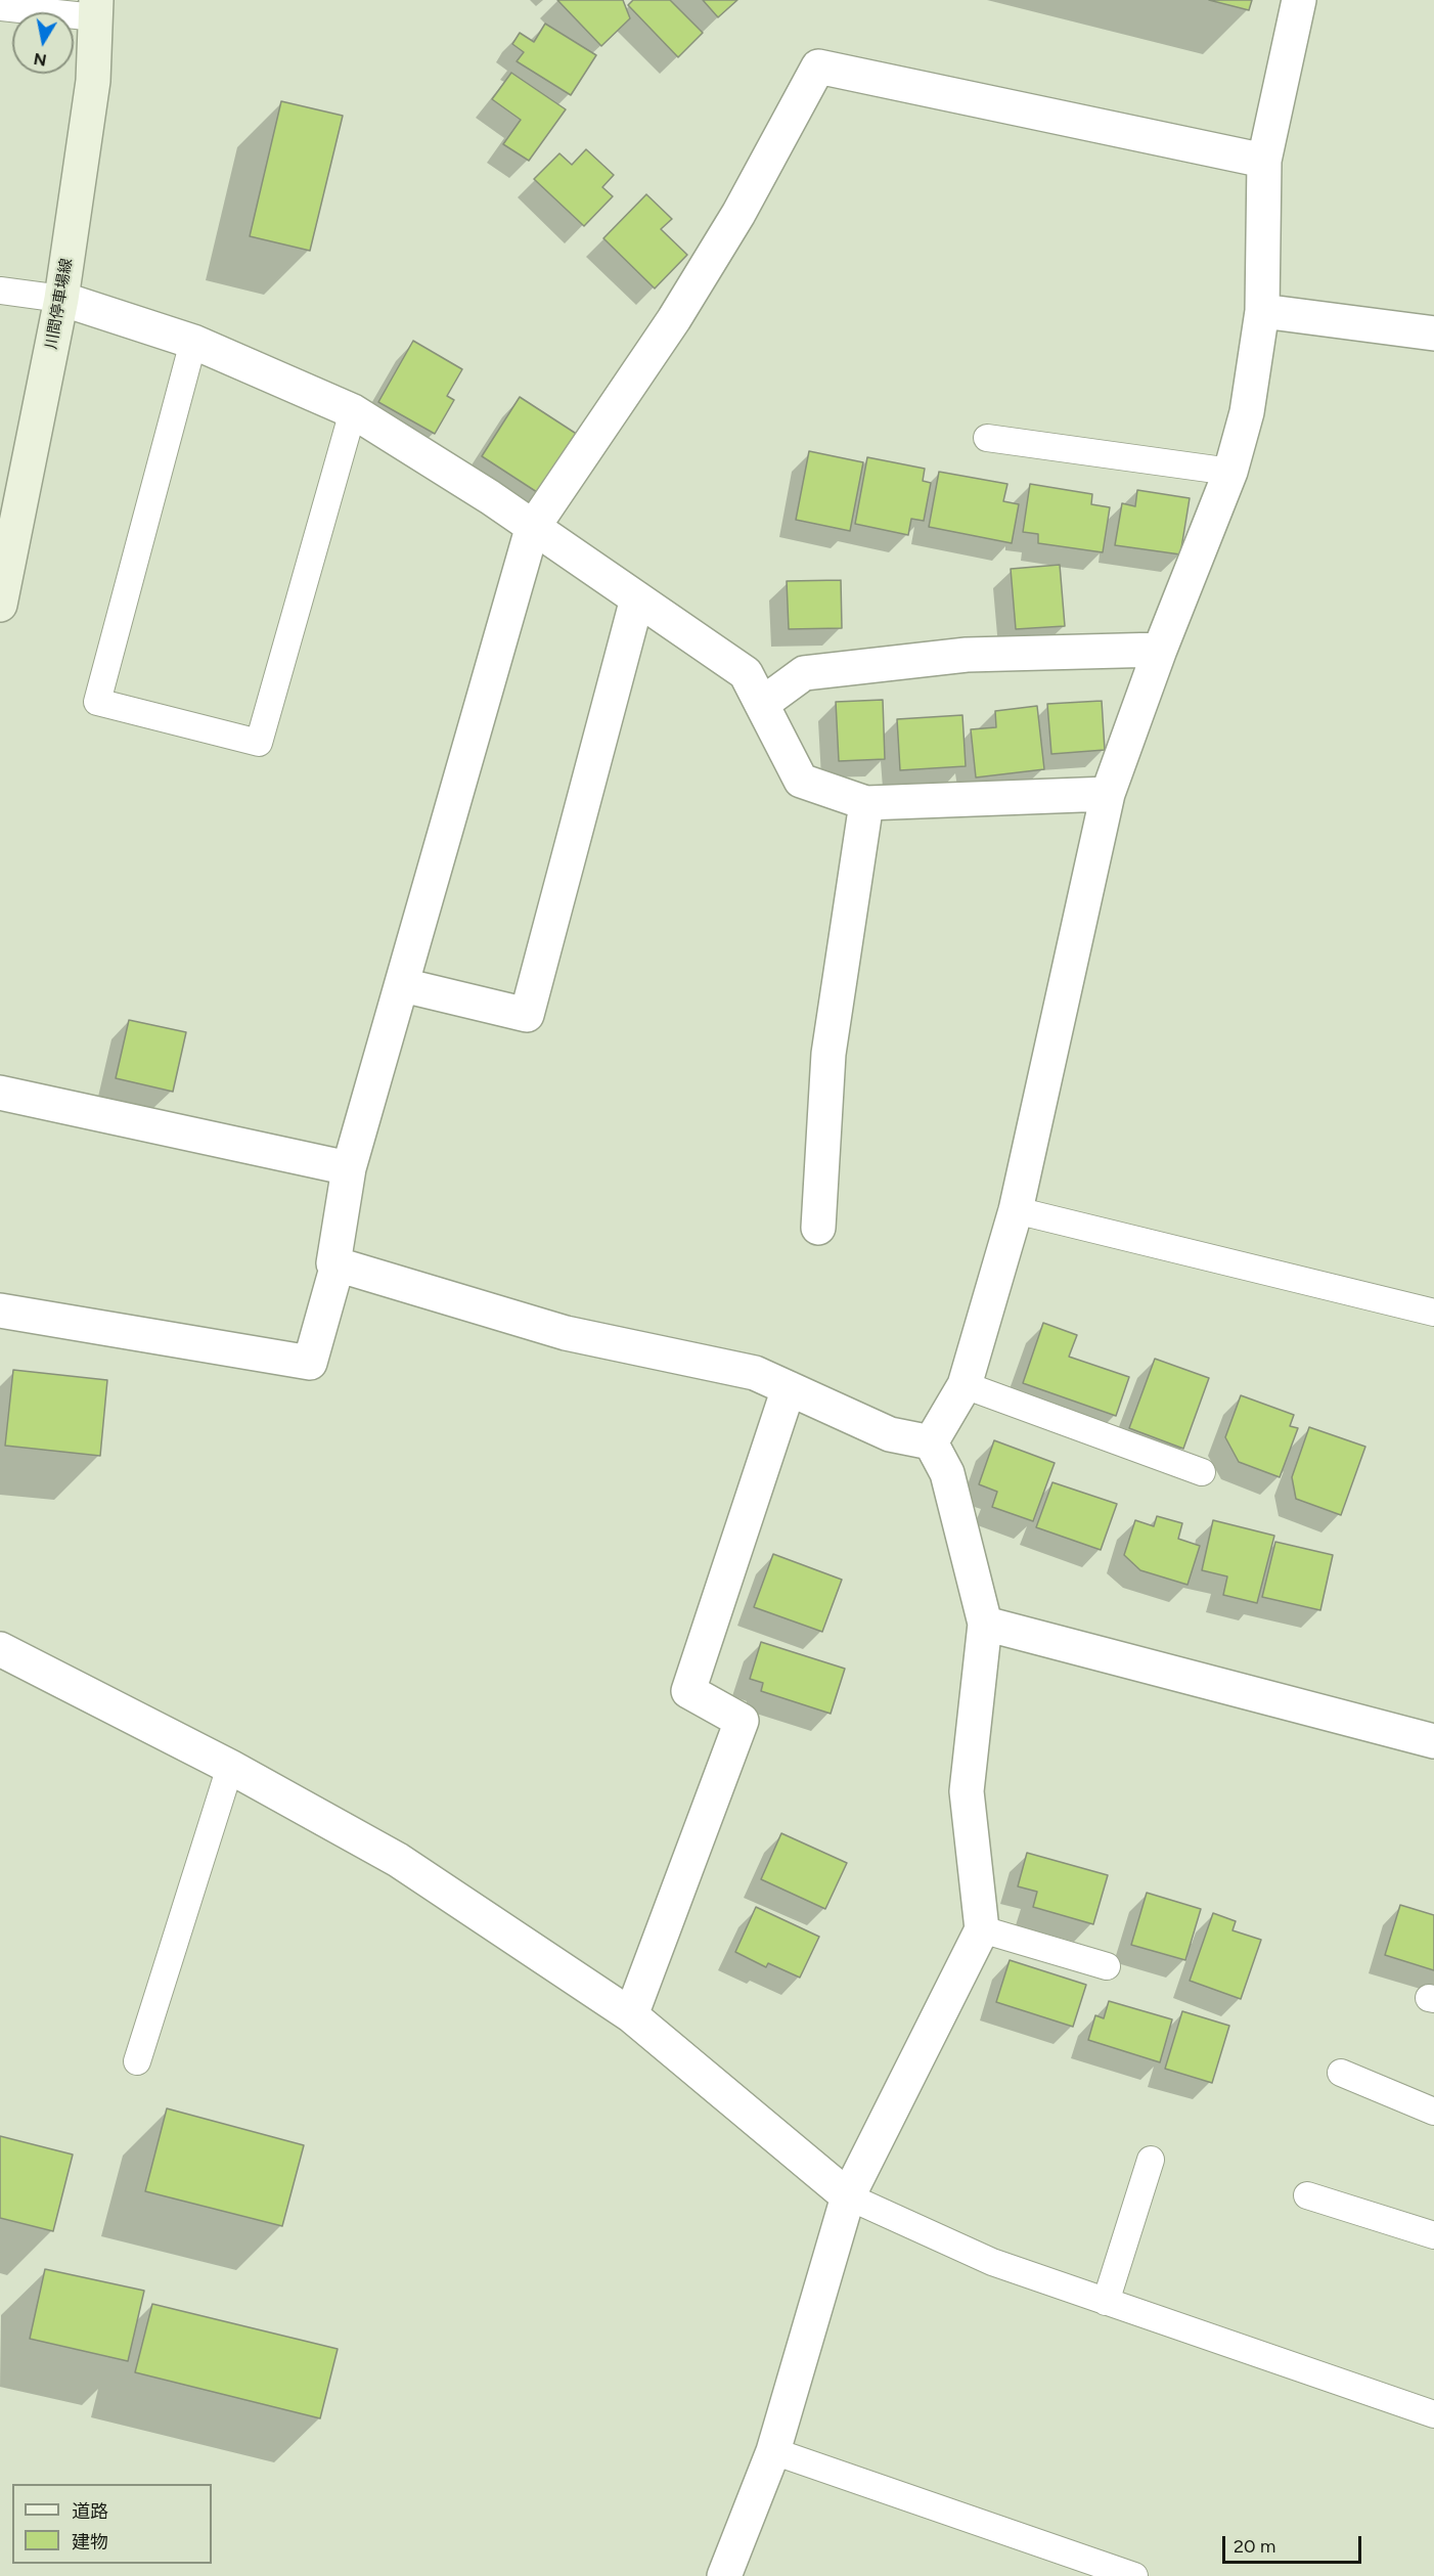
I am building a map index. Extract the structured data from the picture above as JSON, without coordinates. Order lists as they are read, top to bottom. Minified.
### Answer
{"streets":{"main road":["川間停車場線"]},"legend":["道路","建物"],"scale_bar":"20 m","north":"bottom"}
